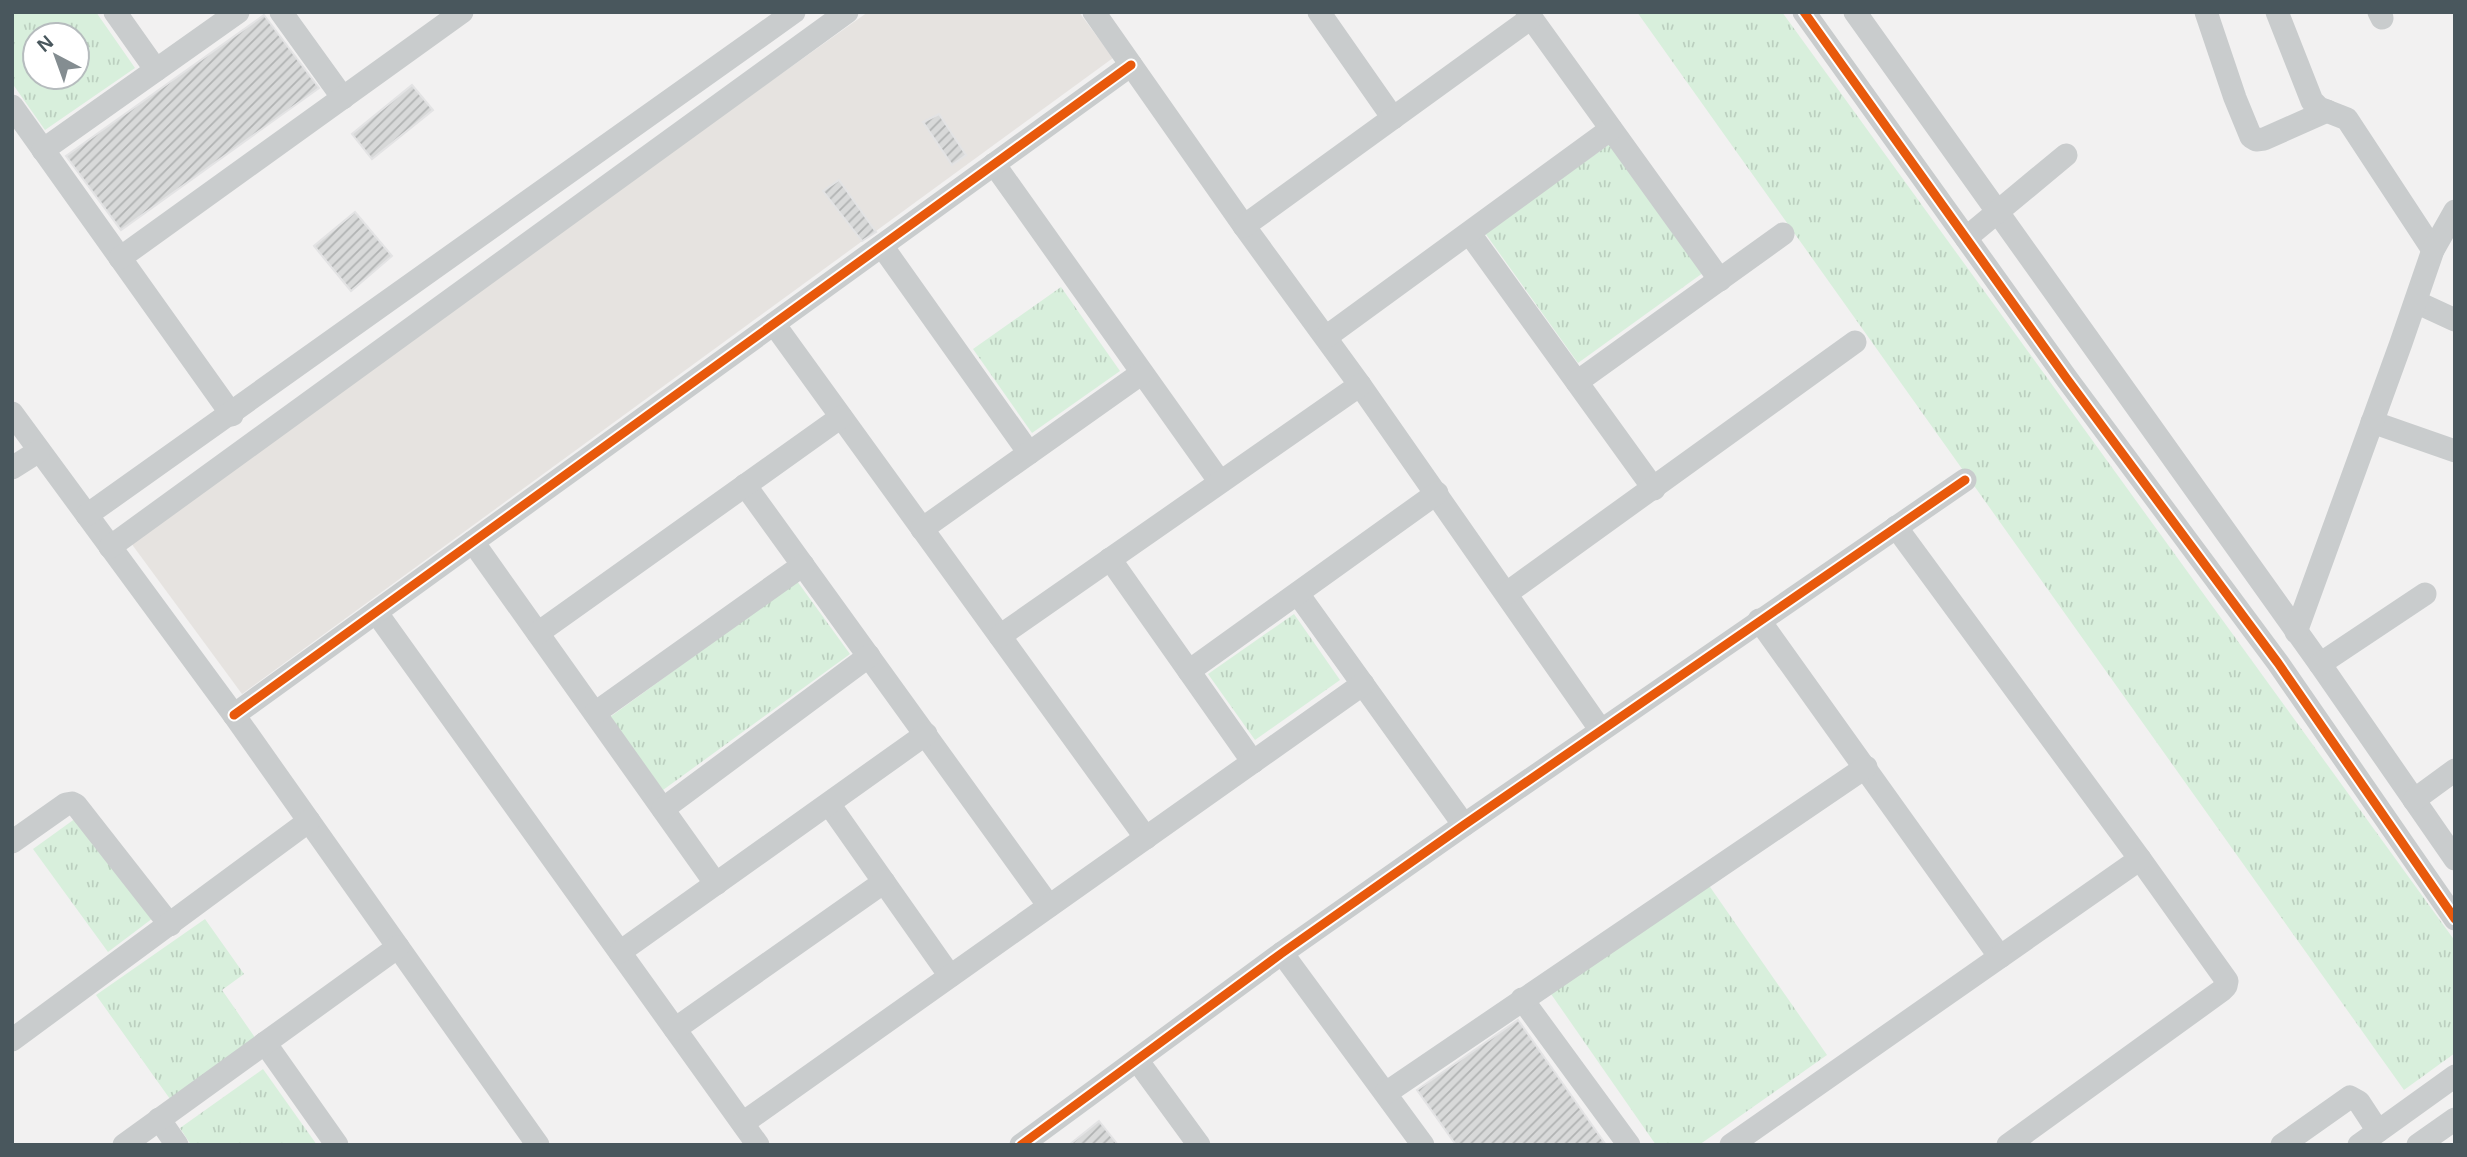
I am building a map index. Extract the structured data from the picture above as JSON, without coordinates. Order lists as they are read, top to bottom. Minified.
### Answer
{"north":"top left"}
